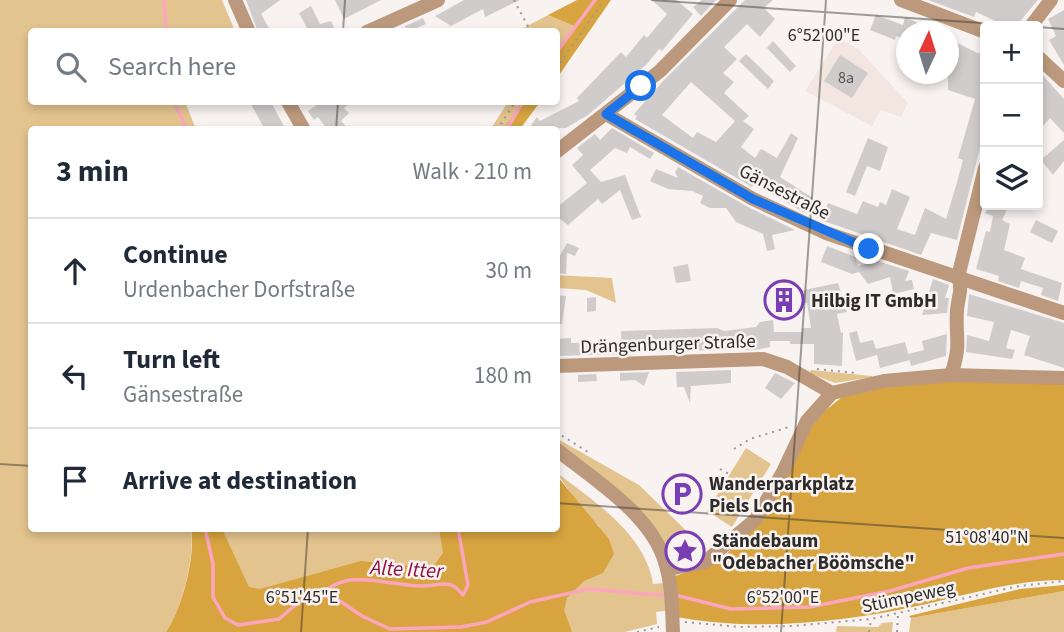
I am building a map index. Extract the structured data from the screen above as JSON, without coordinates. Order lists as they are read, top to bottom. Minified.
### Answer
{"streets":{"street":["Gänsestraße","Drängenburger Straße"],"path":["Stümpeweg"]},"water":["Alte Itter"],"places":{"building":["Hilbig IT GmbH"],"parking":["Wanderparkplatz Piels Loch"],"place":["Ständebaum \"Odebacher Böömsche\""]},"house_numbers":["8a"],"north":"top","page":{"map_buttons":["+","−"],"search":"Search here","heading":["3 min","Walk · 210 m"],"list":[["Continue","Urdenbacher Dorfstraße","30 m"],["Turn left","Gänsestraße","180 m"],"Arrive at destination"]},"coordinates":["6°52'00\"E","51°08'40\"N","6°51'45\"E"]}
